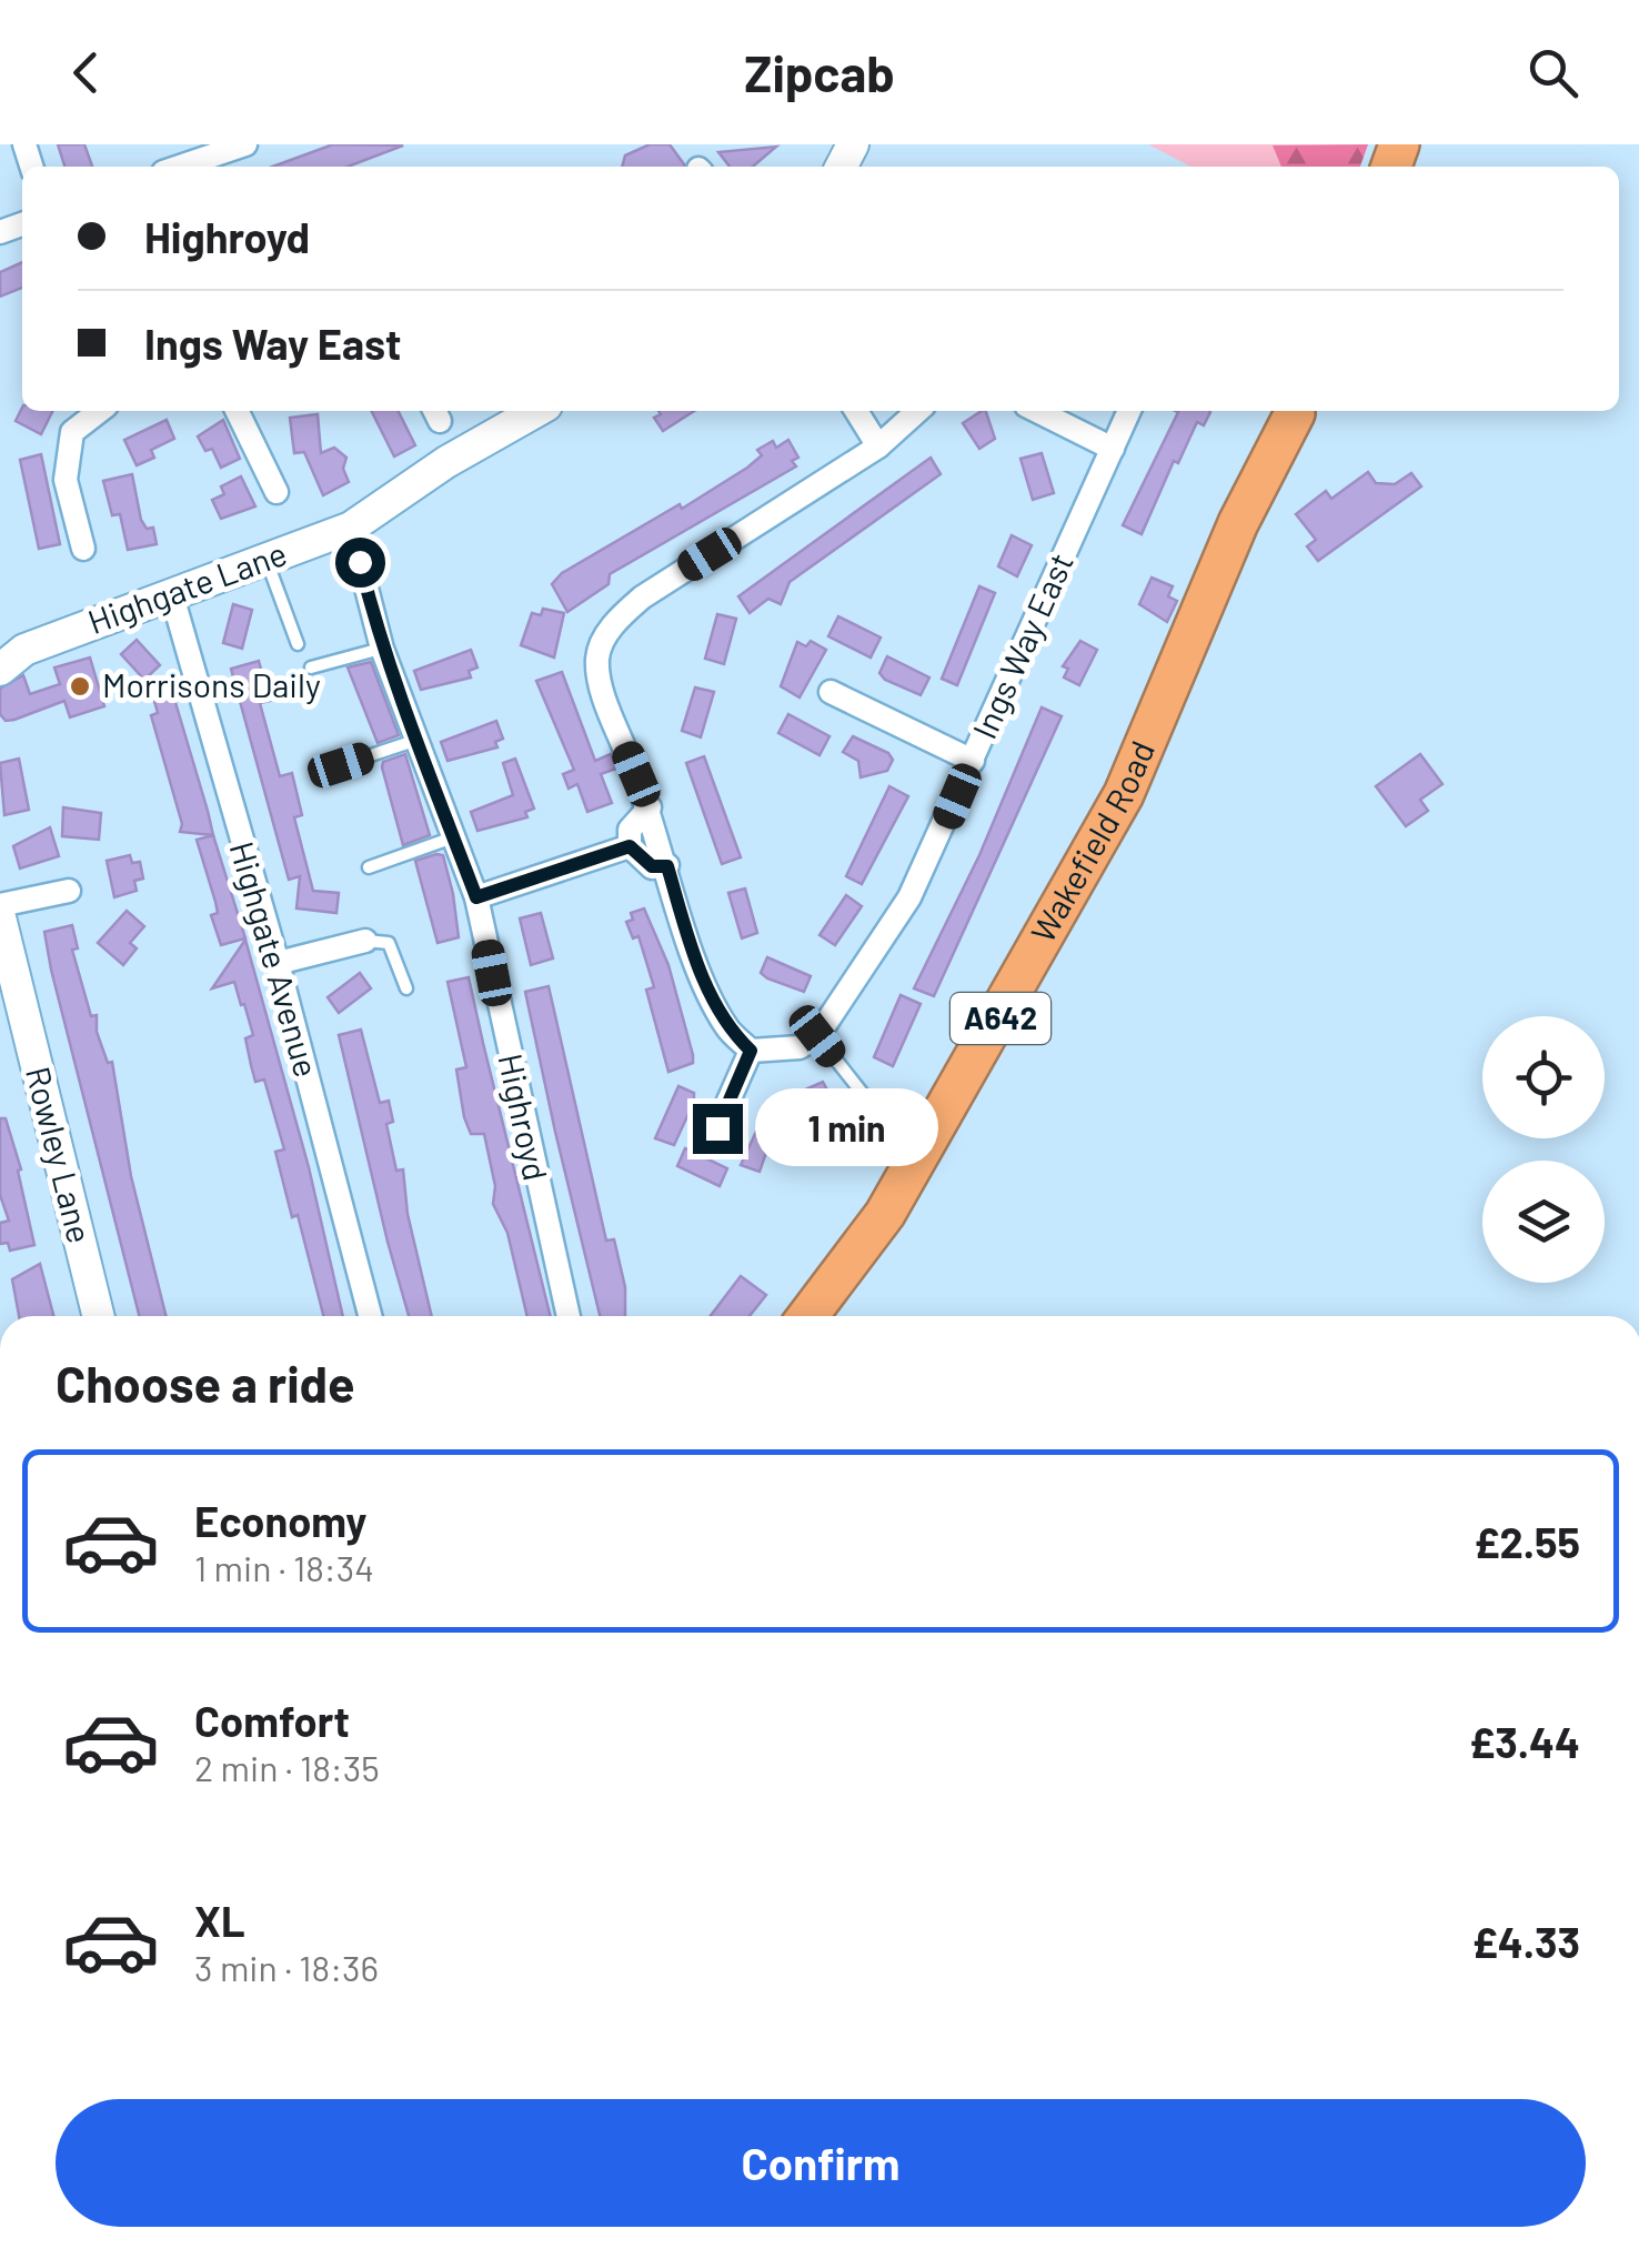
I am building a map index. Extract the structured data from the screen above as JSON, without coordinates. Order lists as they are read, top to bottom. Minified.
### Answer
{"streets":{"highway":["Wakefield Road","A642"],"street":["Highgate Lane","Ings Way East","Highgate Avenue","Highroyd","Rowley Lane"]},"crossings":[["Highgate Lane","Highgate Avenue"],["Highgate Lane","Highroyd"]],"places":["Morrisons Daily"],"page":{"header":"Zipcab","banner":["Highroyd","Ings Way East"],"bubble":"1 min","heading":"Choose a ride","list":[{"name":"Economy","note":"1 min · 18:34","value":"£2.55"},{"name":"Comfort","note":"2 min · 18:35","value":"£3.44"},{"name":"XL","note":"3 min · 18:36","value":"£4.33"}],"buttons":"Confirm"}}
